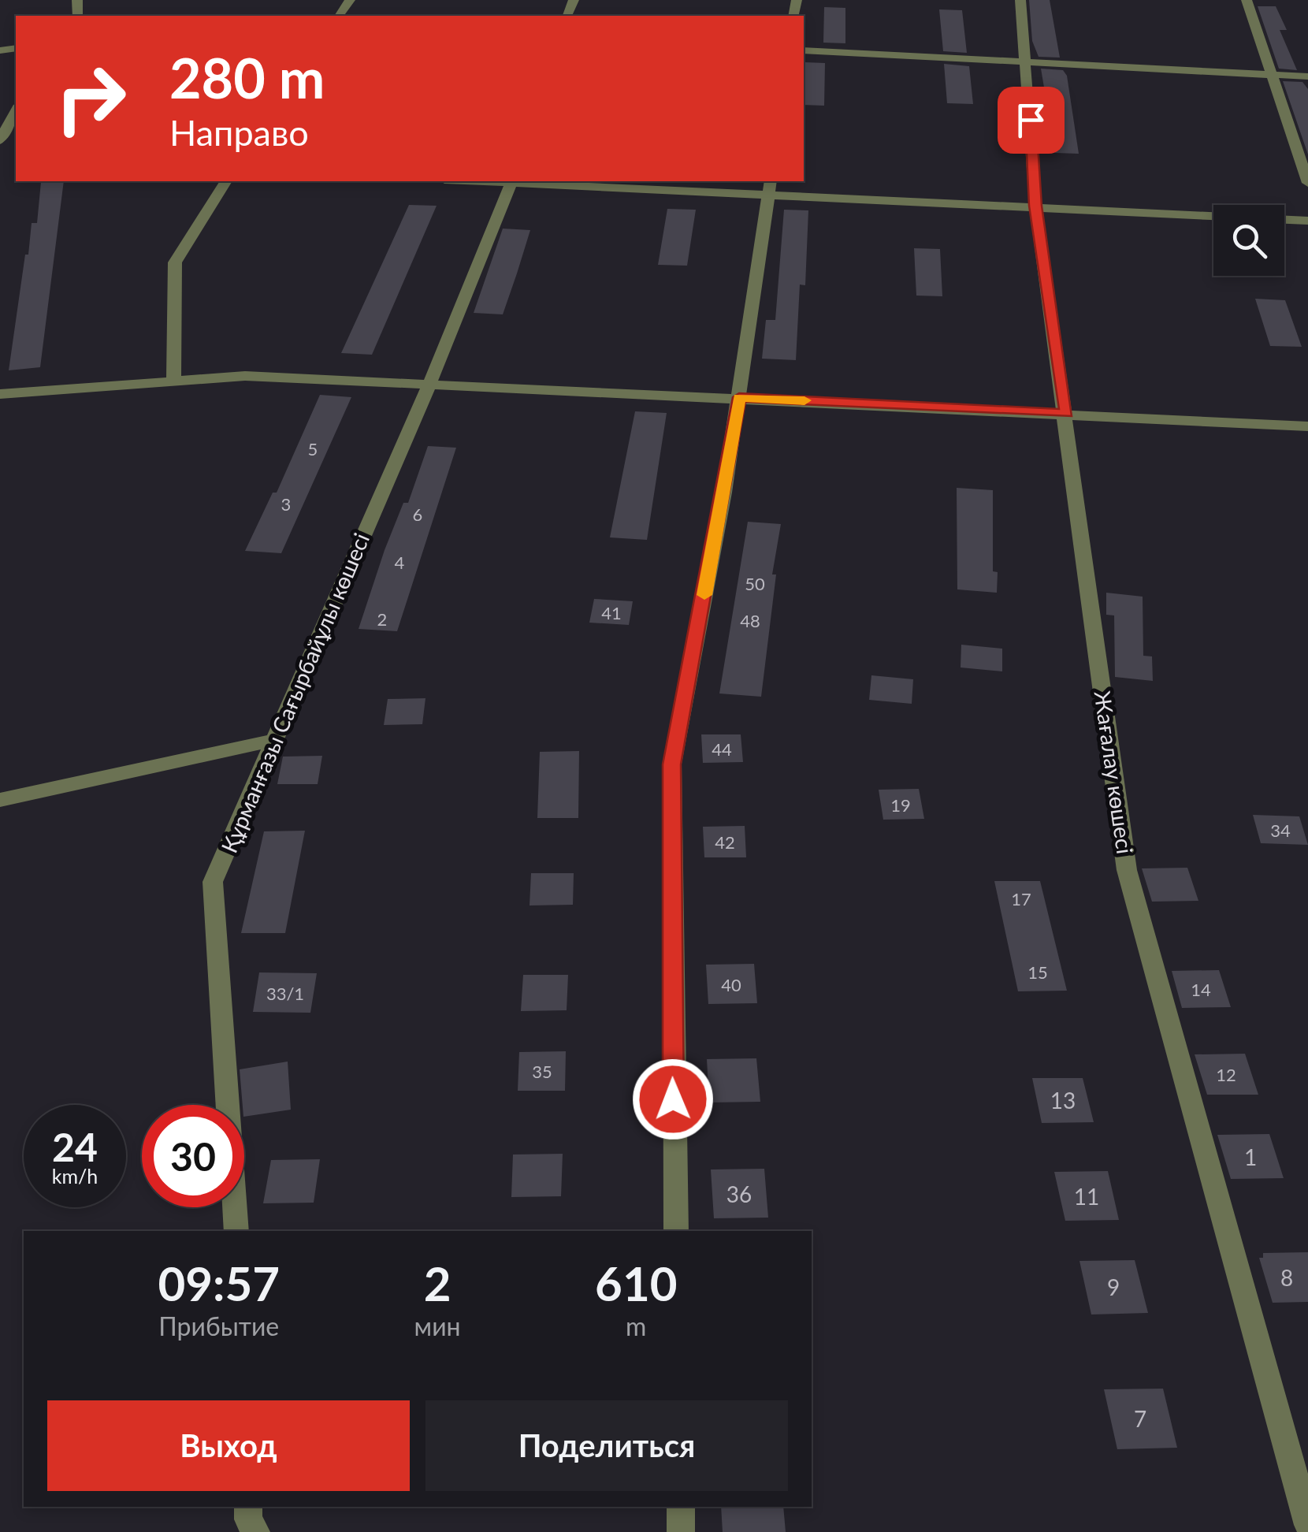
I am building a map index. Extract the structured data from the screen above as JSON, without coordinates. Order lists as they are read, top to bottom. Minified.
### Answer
{"streets":{"street":["Құрманғазы Сағырбайұлы көшесі","Жағалау көшесі"]},"house_numbers":["5","3","6","4","50","41","2","48","44","19","34","42","17","15","40","14","33/1","35","12","13","1","36","11","8","9","7"],"page":{"turn":["280 m","Направо"],"speed":"24 km/h","limit":"30","eta":["09:57","Прибытие","2","мин","610","m"],"buttons":["Выход","Поделиться"]}}
